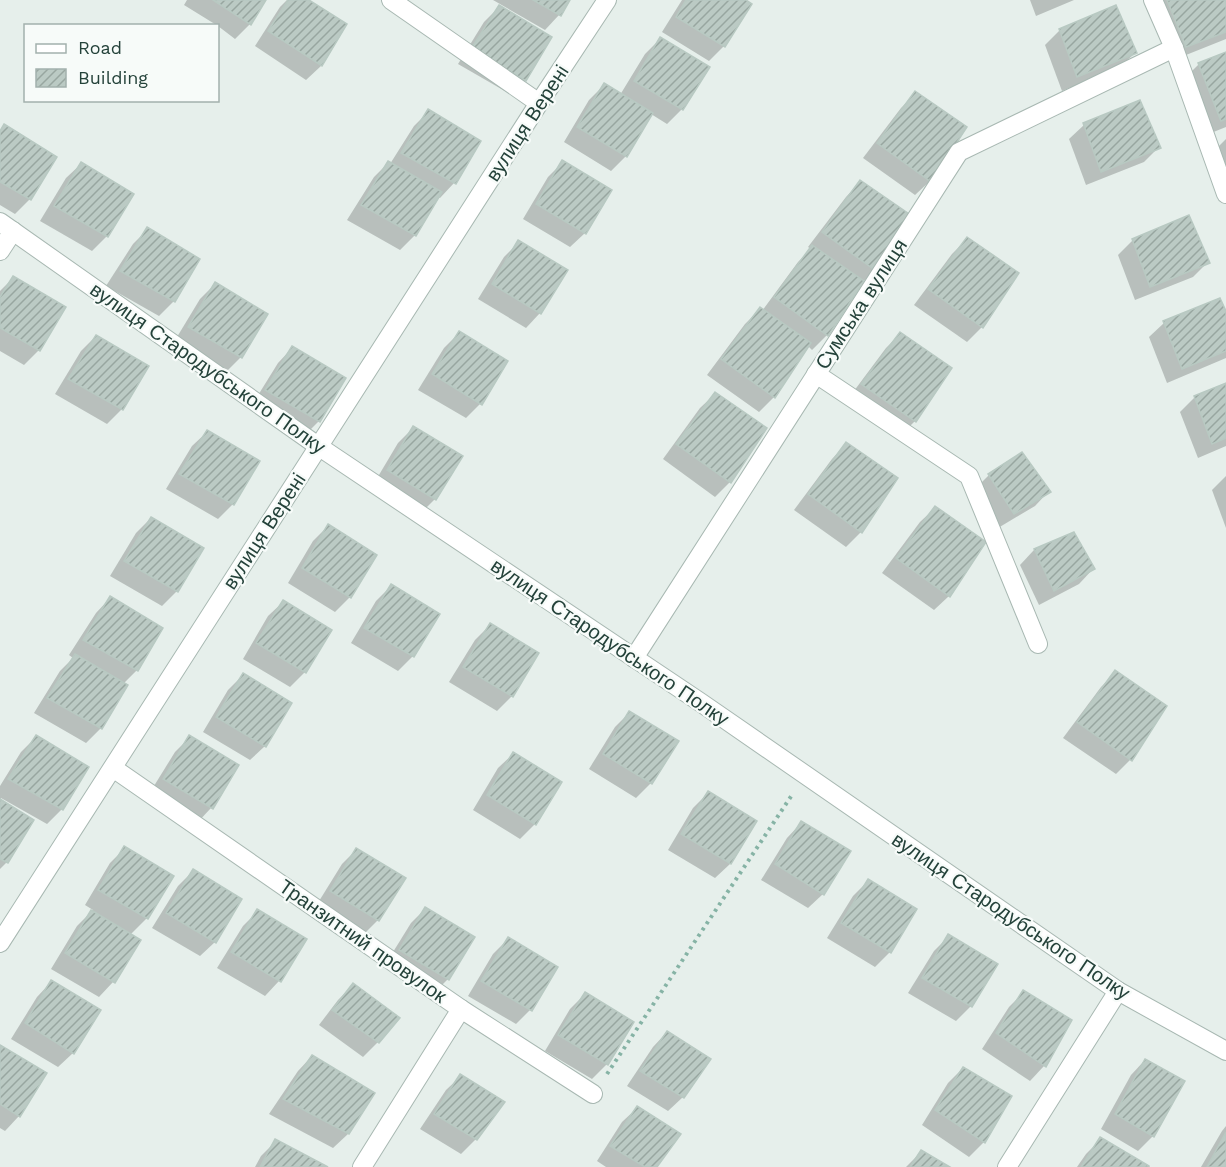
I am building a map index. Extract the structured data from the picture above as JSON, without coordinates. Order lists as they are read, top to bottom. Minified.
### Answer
{"streets":{"street":["вулиця Верені","Сумська вулиця","вулиця Стародубського Полку","Транзитний провулок"]},"crossings":[["вулиця Верені","вулиця Стародубського Полку"],["вулиця Верені","Транзитний провулок"],["Сумська вулиця","вулиця Стародубського Полку"]],"legend":["Road","Building"]}
